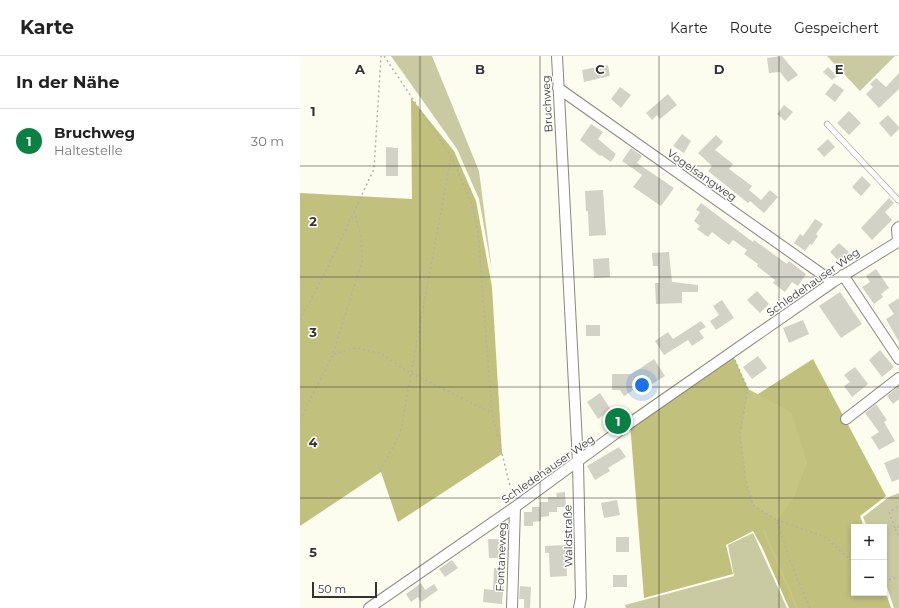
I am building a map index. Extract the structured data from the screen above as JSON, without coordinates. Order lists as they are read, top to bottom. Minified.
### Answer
{"streets":{"street":["Bruchweg","Vogelsangweg","Schledehauser Weg","Waldstraße","Fontaneweg"]},"crossings":[["Bruchweg","Vogelsangweg"],["Bruchweg","Schledehauser Weg"],["Bruchweg","Waldstraße"],["Vogelsangweg","Schledehauser Weg"],["Schledehauser Weg","Waldstraße"],["Schledehauser Weg","Fontaneweg"]],"scale_bar":"50 m","page":{"header":"Karte","nav":["Karte","Route","Gespeichert"],"heading":"In der Nähe","list":[{"mark":"1","name":"Bruchweg","note":"Haltestelle","value":"30 m"}],"pins":"1","map_buttons":["+","−"],"scale":"50 m"},"grid":{"columns":["A","B","C","D","E"],"rows":["1","2","3","4","5"]}}
